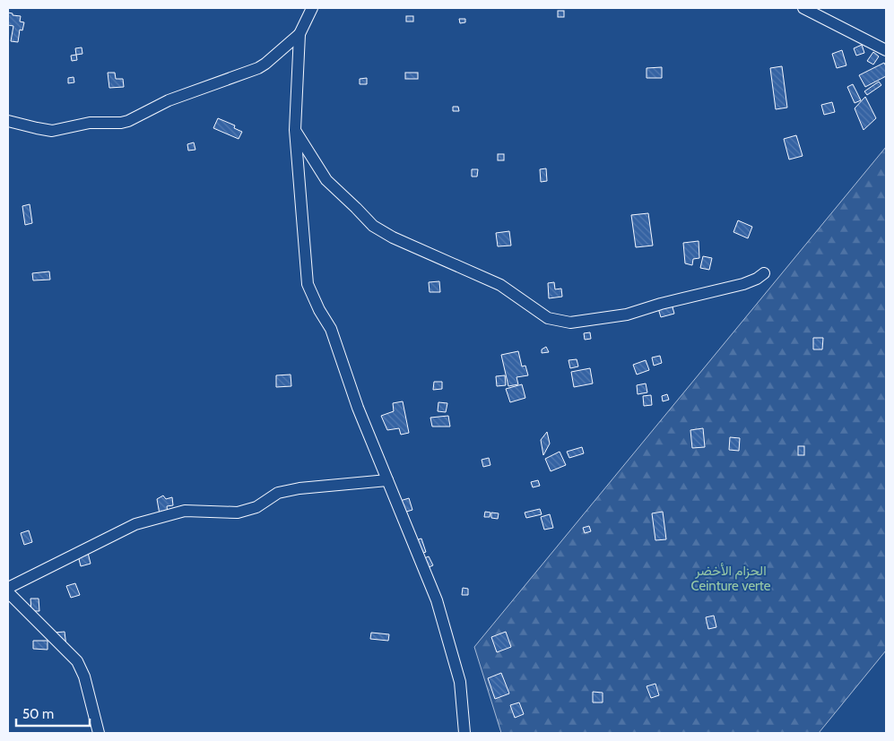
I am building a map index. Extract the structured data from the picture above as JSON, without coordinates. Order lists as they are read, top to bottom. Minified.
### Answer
{"parks":["الحزام الأخضر Ceinture verte"],"scale_bar":"50 m"}
